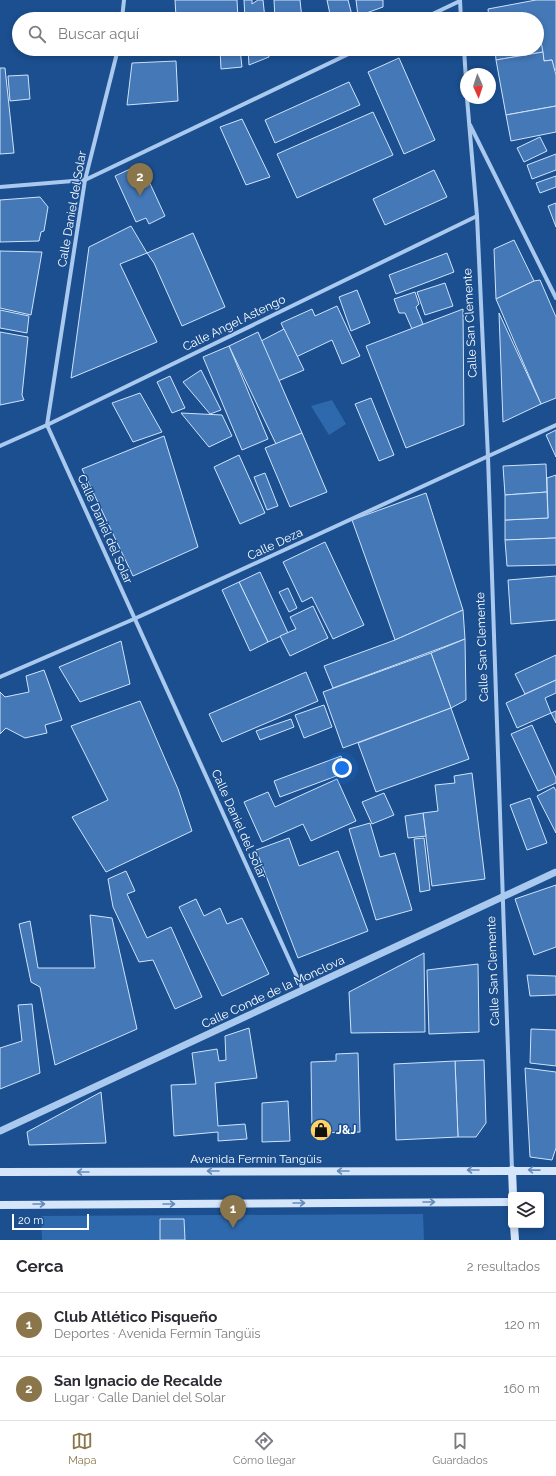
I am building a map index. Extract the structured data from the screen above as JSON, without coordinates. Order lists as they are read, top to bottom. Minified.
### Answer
{"streets":{"main road":["Calle San Clemente","Avenida Fermín Tangüis"],"street":["Calle Daniel del Solar","Calle Angel Astengo","Calle Deza","Calle Conde de la Monclova"]},"crossings":[["Calle Daniel del Solar","Calle Angel Astengo"],["Calle Daniel del Solar","Calle Deza"],["Calle Daniel del Solar","Calle Conde de la Monclova"],["Calle Angel Astengo","Calle San Clemente"],["Calle San Clemente","Calle Deza"],["Calle San Clemente","Calle Conde de la Monclova"],["Calle San Clemente","Avenida Fermín Tangüis"]],"places":{"shop":["J&J"]},"scale_bar":"20 m","north":"bottom","page":{"search":"Buscar aquí","pins":["2","1"],"scale":"20 m","heading":["Cerca","2 resultados"],"list":[{"mark":"1","name":"Club Atlético Pisqueño","note":"Deportes · Avenida Fermín Tangüis","value":"120 m"},{"mark":"2","name":"San Ignacio de Recalde","note":"Lugar · Calle Daniel del Solar","value":"160 m"}],"nav":["Mapa","Cómo llegar","Guardados"]}}
